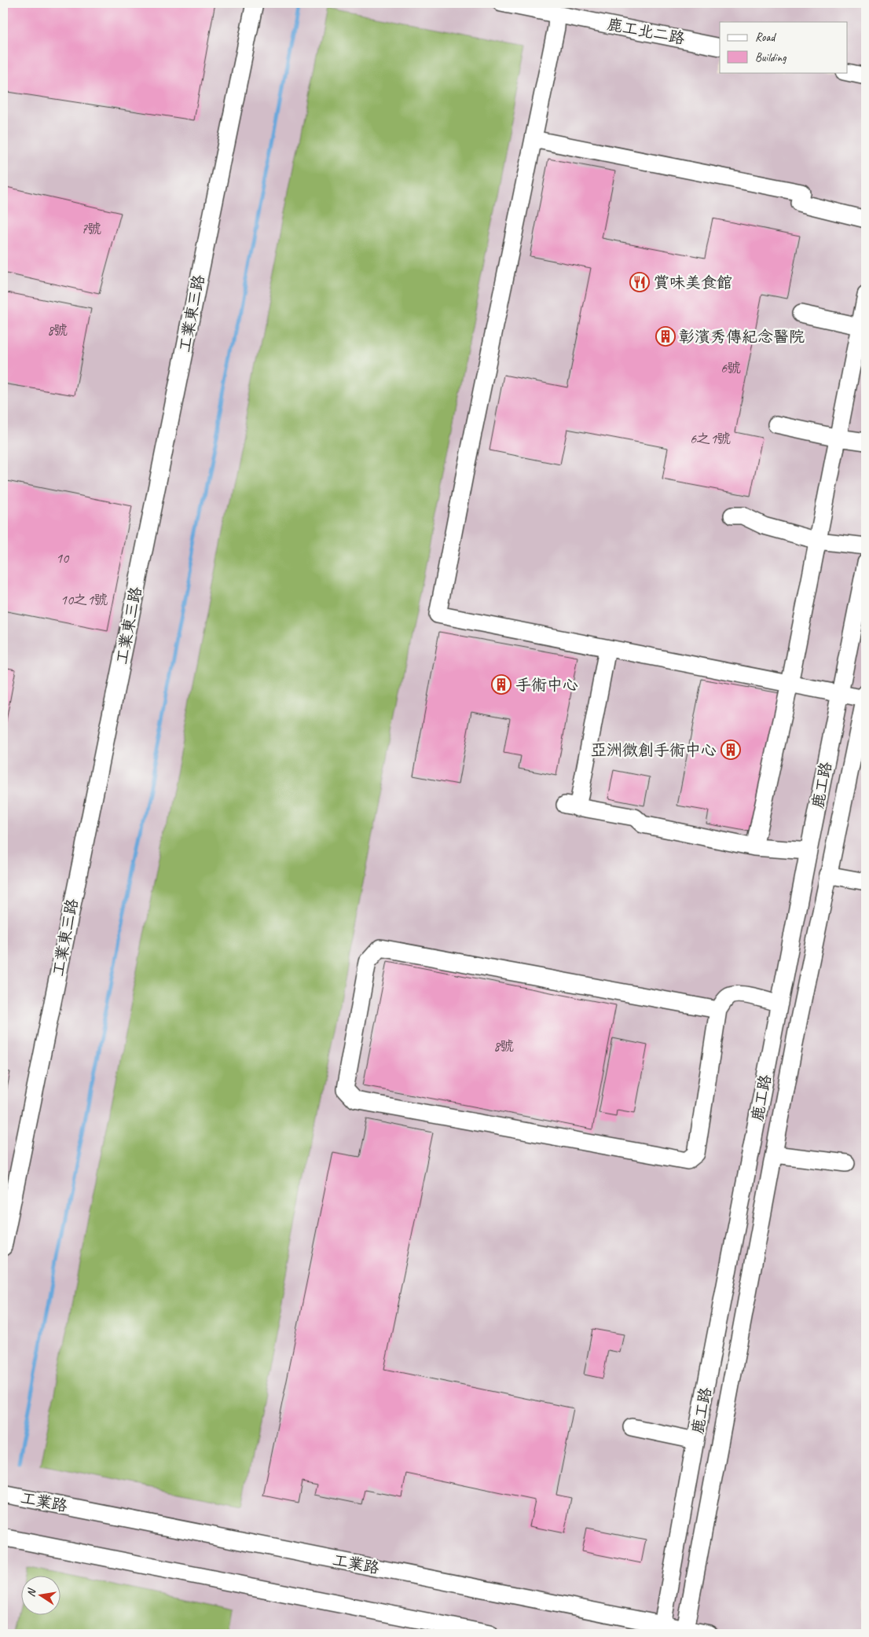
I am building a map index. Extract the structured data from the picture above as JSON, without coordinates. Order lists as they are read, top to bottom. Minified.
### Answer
{"streets":{"street":["鹿工北二路","工業東三路","鹿工路","工業路"]},"crossings":[["鹿工路","工業路"]],"places":{"restaurant":["賞味美食館"],"building":["彰濱秀傳紀念醫院","手術中心","亞洲微創手術中心"]},"house_numbers":["7號","8號","6號","6之1號","10","10之1號","8號"],"legend":["Road","Building"],"north":"left"}
